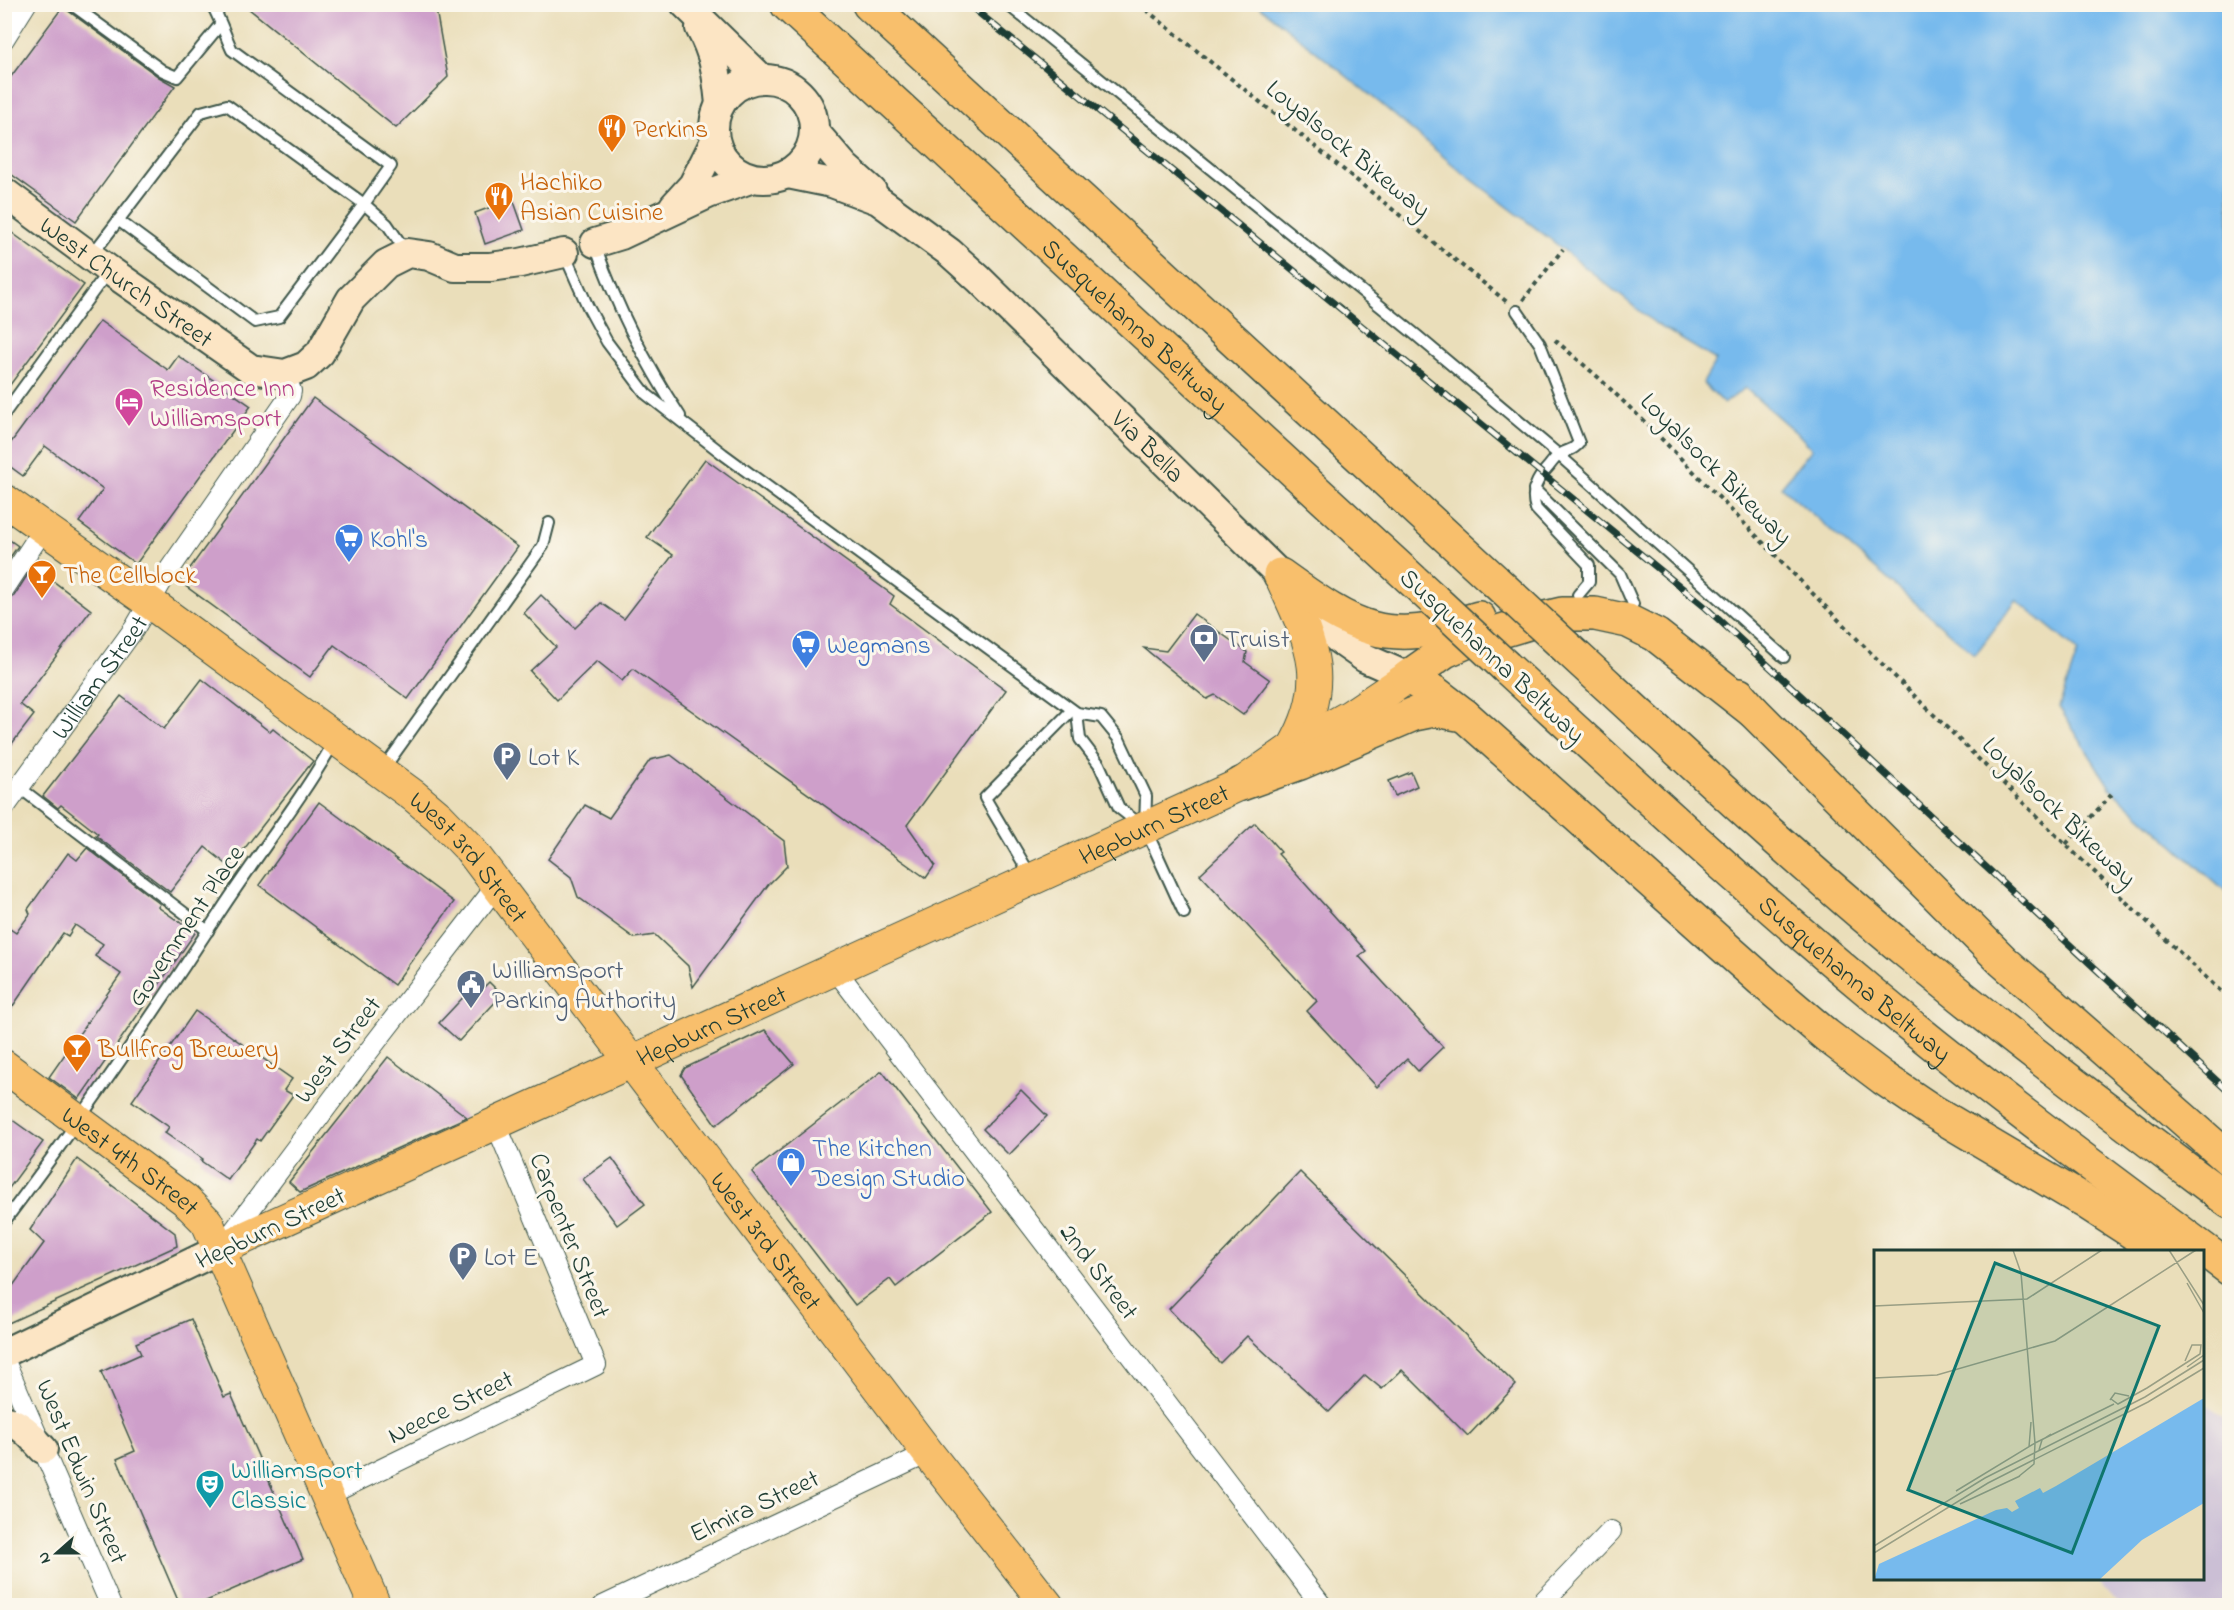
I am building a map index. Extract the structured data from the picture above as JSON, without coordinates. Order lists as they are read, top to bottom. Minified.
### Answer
{"streets":{"highway":["Susquehanna Beltway"],"main road":["West Church Street","Via Bella","Hepburn Street","West 3rd Street","West 4th Street"],"street":["William Street","West Street","Carpenter Street","2nd Street","Neece Street","West Edwin Street","Elmira Street"],"lane":["Government Place"],"path":["Loyalsock Bikeway"]},"crossings":[["West Church Street","William Street"],["Via Bella","Hepburn Street"],["William Street","West 3rd Street"],["Hepburn Street","West 3rd Street"],["Hepburn Street","West Street"],["Hepburn Street","West 4th Street"],["Hepburn Street","Carpenter Street"],["Hepburn Street","2nd Street"],["West 3rd Street","Government Place"],["West 3rd Street","West Street"],["West 3rd Street","Elmira Street"],["Government Place","West 4th Street"],["West Street","West 4th Street"],["West 4th Street","Neece Street"],["Carpenter Street","Neece Street"]],"places":{"restaurant":["Perkins","Hachiko Asian Cuisine"],"hotel":["Residence Inn Williamsport"],"supermarket":["Kohl's","Wegmans"],"bar":["The Cellblock","Bullfrog Brewery"],"bank":["Truist"],"parking":["Lot K","Lot E"],"public building":["Williamsport Parking Authority"],"shop":["The Kitchen Design Studio"],"theatre":["Williamsport Classic"]},"north":"left"}
